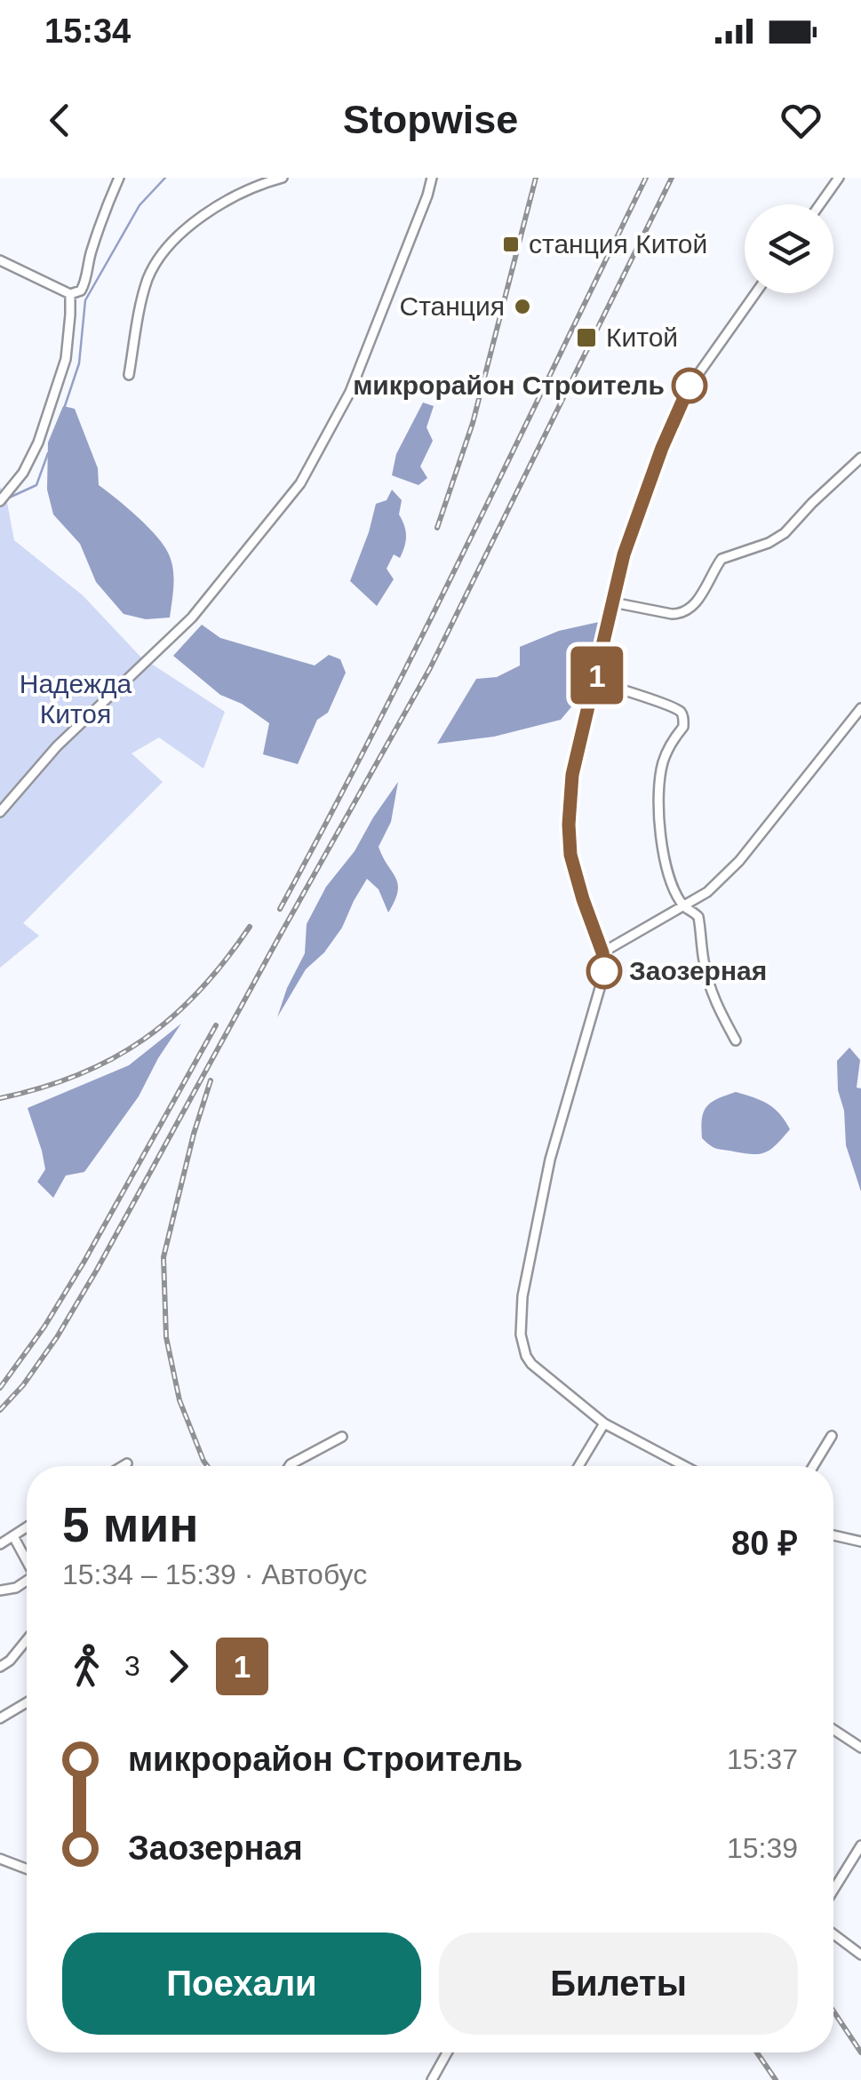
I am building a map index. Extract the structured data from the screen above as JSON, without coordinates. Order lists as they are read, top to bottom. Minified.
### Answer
{"parks":["Надежда Китоя"],"places":{"transit":["станция Китой","Китой"],"other":["Станция","микрорайон Строитель","Заозерная"]},"lines":["bus line 1"],"page":{"status":"15:34","header":"Stopwise","on_map":"1","heading":["5 мин","15:34 – 15:39 · Автобус","80 ₽"],"legs":["3","1"],"list":[{"name":"микрорайон Строитель","value":"15:37"},{"name":"Заозерная","value":"15:39"}],"buttons":["Поехали","Билеты"]}}
